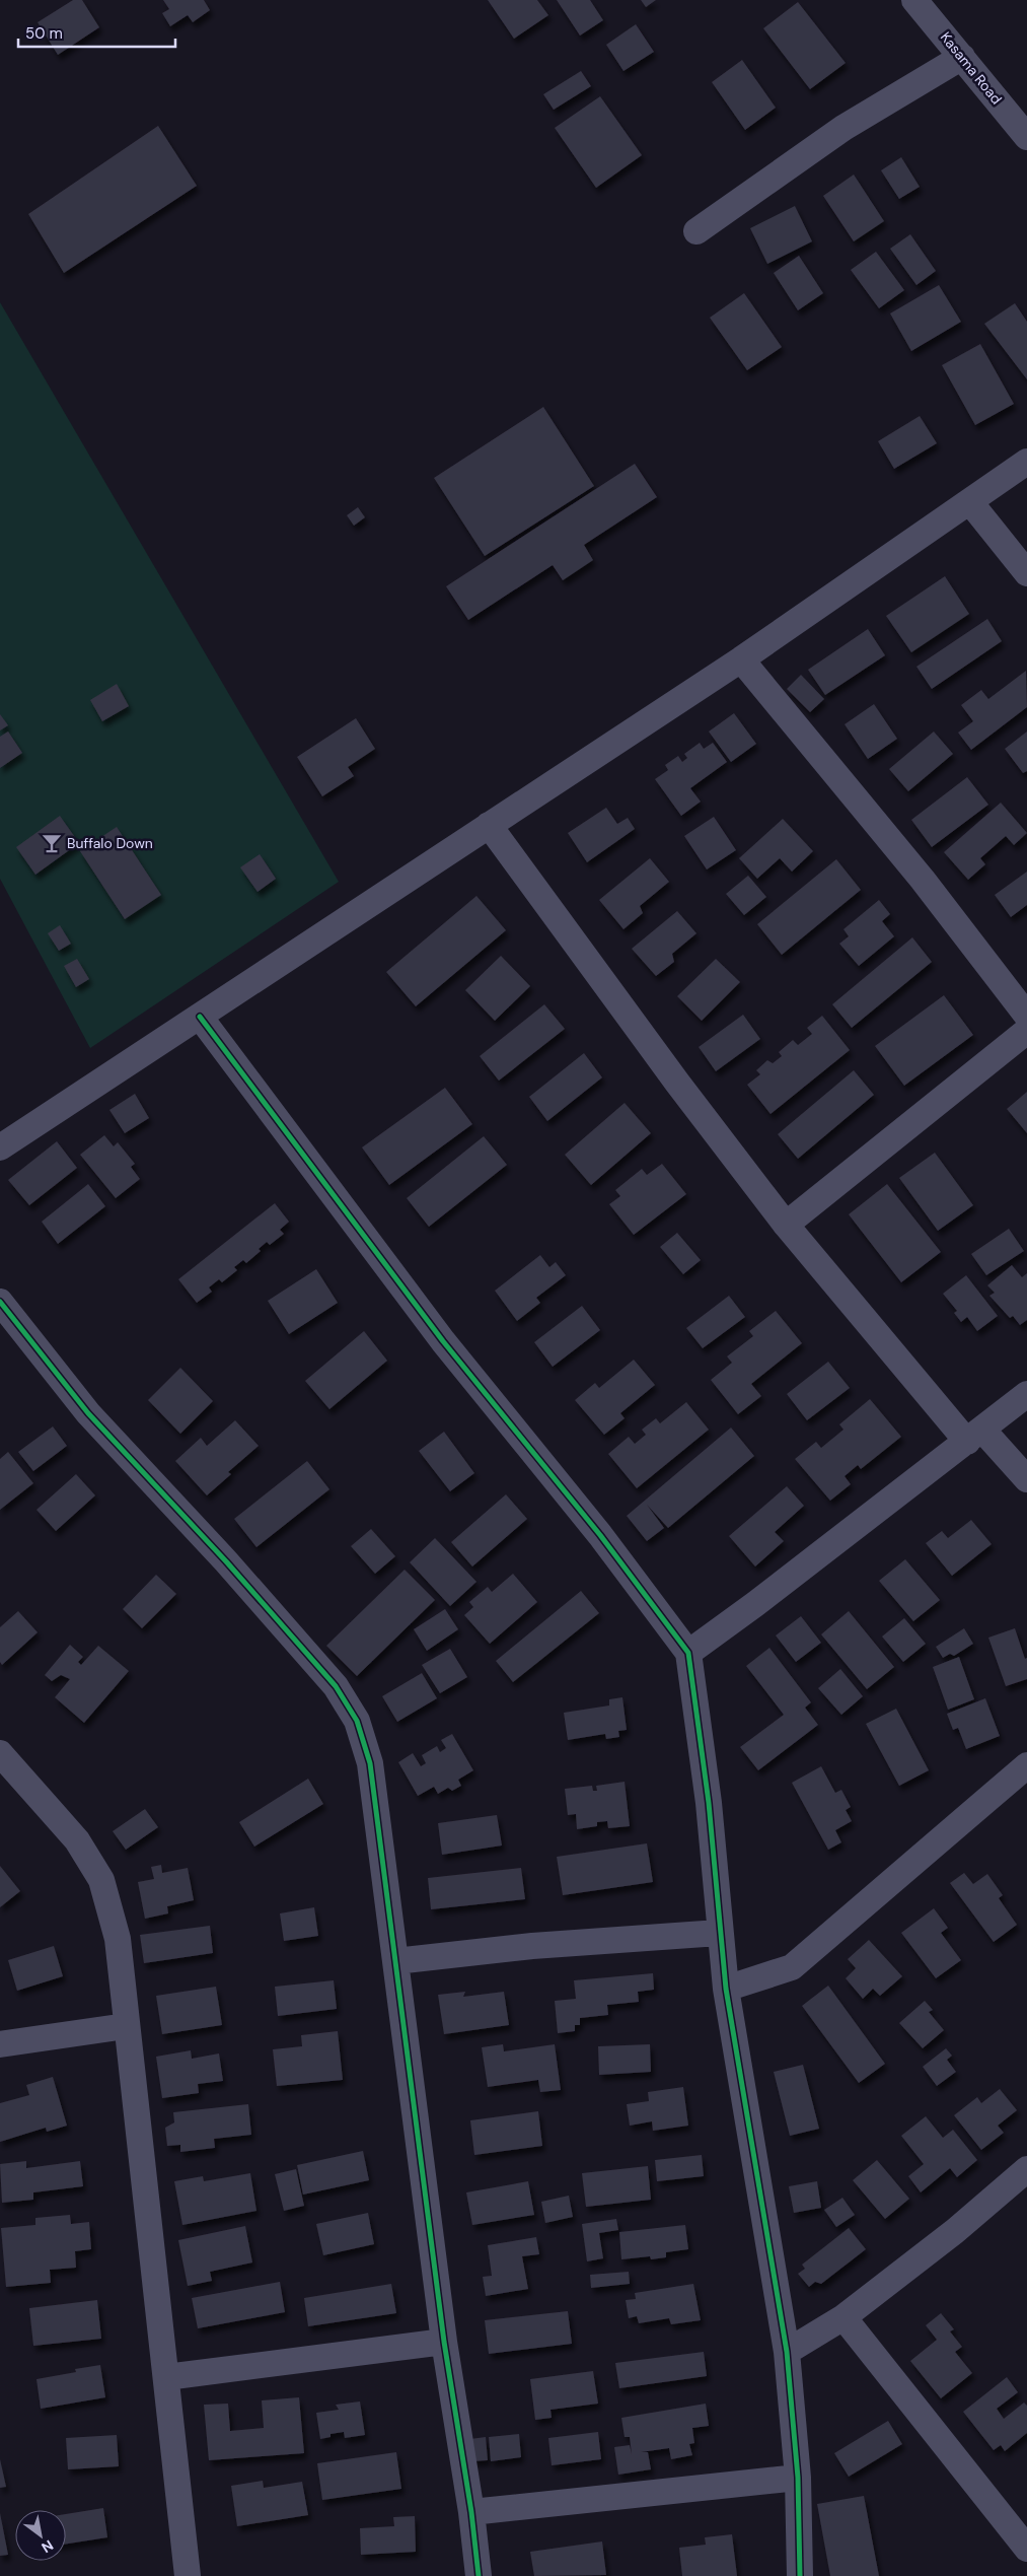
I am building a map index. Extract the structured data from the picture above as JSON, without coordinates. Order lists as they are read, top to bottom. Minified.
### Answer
{"streets":{"street":["Kasama Road"]},"places":{"bar":["Buffalo Down"]},"scale_bar":"50 m","north":"bottom right"}
